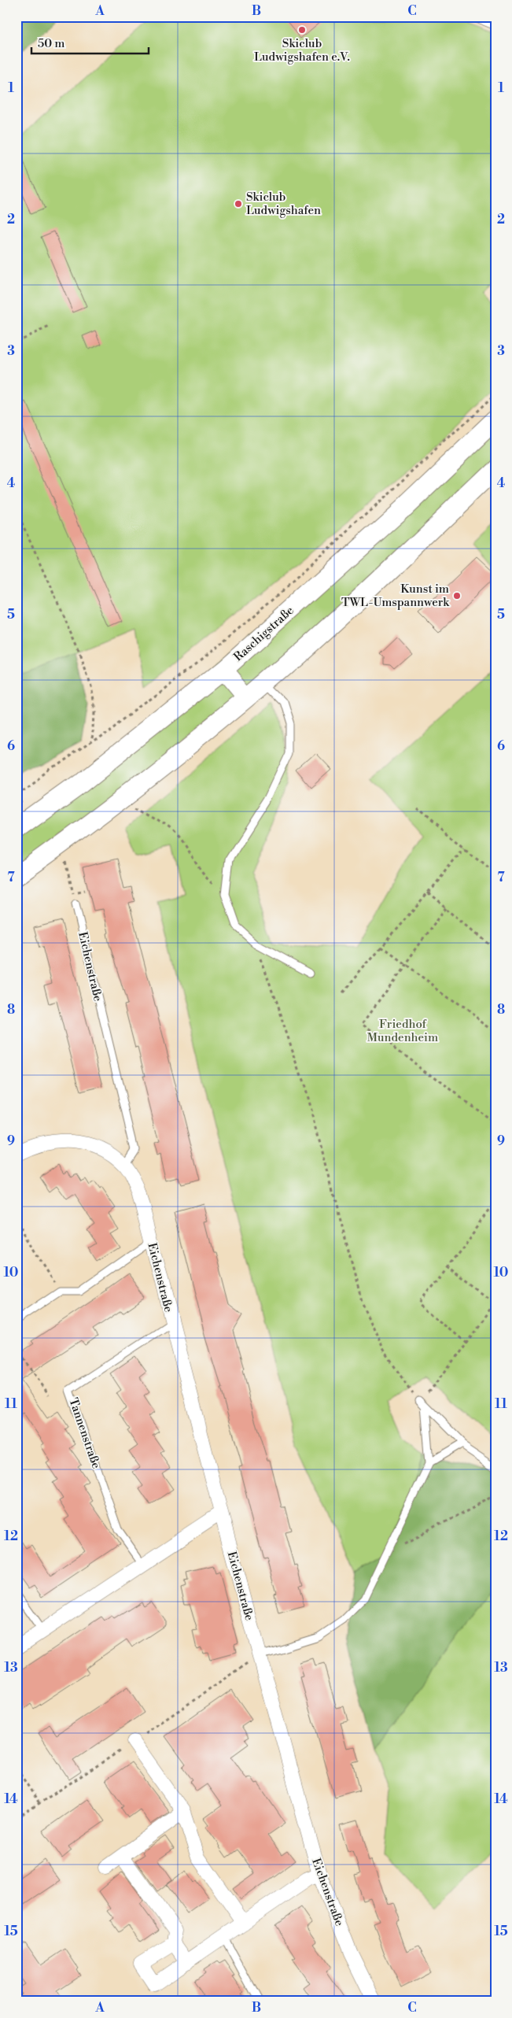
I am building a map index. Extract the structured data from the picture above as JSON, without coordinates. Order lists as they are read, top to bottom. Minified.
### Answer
{"streets":{"street":["Raschigstraße","Eichenstraße"],"lane":["Tannenstraße"]},"crossings":[["Eichenstraße","Tannenstraße"]],"parks":["Friedhof Mundenheim"],"places":["Skiclub Ludwigshafen e.V.","Skiclub Ludwigshafen","Kunst im TWL-Umspannwerk"],"scale_bar":"50 m","grid":{"columns":["A","B","C"],"rows":["1","2","3","4","5","6","7","8","9","10","11","12","13","14","15"]}}
